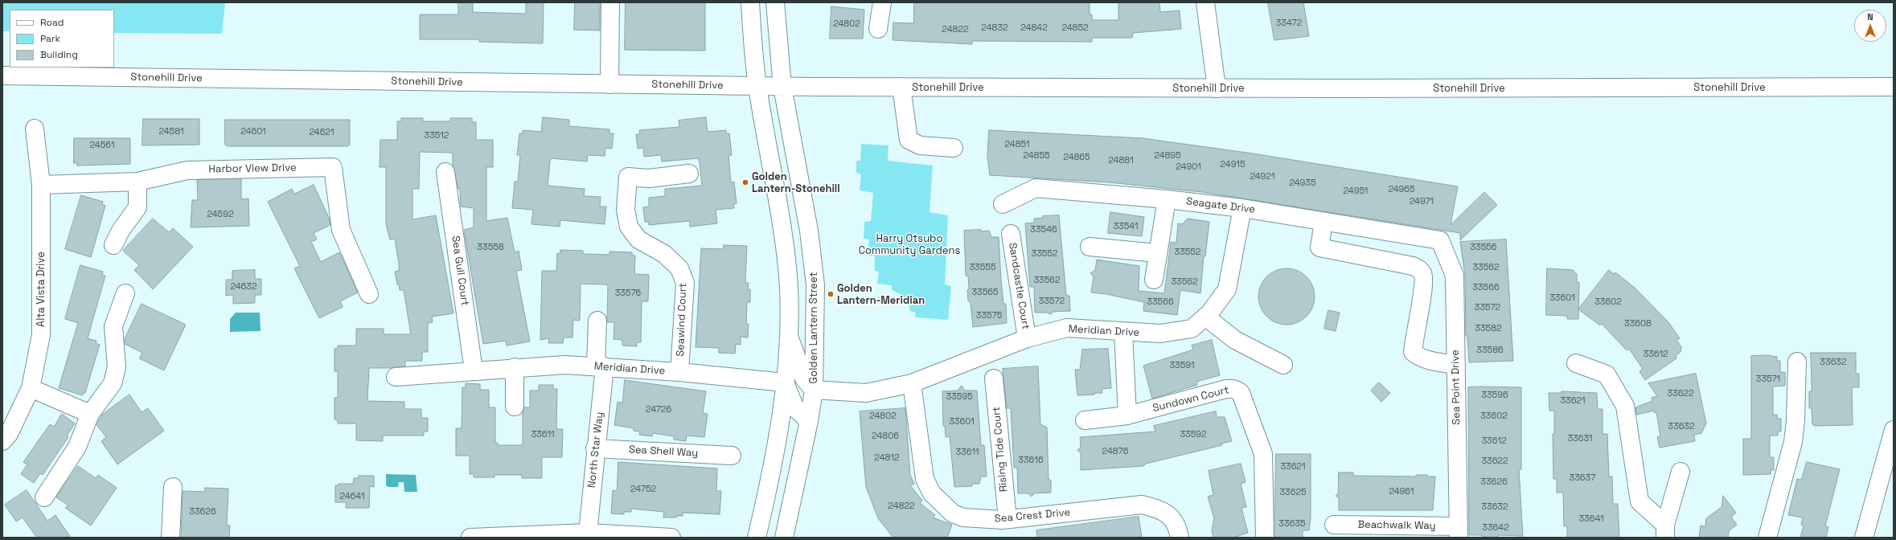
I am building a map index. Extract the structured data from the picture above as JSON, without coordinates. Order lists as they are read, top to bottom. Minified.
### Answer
{"streets":{"street":["Stonehill Drive","Harbor View Drive","Seagate Drive","Sea Gull Court","Sandcastle Court","Alta Vista Drive","Seawind Court","Golden Lantern Street","Meridian Drive","Sea Point Drive","Sundown Court","Rising Tide Court","North Star Way","Sea Shell Way","Sea Crest Drive","Beachwalk Way"]},"crossings":[["Stonehill Drive","Golden Lantern Street"],["Harbor View Drive","Alta Vista Drive"],["Seagate Drive","Meridian Drive"],["Seagate Drive","Sea Point Drive"],["Sea Gull Court","Meridian Drive"],["Sandcastle Court","Meridian Drive"],["Seawind Court","Meridian Drive"],["Golden Lantern Street","Meridian Drive"],["Meridian Drive","North Star Way"],["Meridian Drive","Sea Crest Drive"],["Sea Point Drive","Beachwalk Way"],["Rising Tide Court","Sea Crest Drive"],["North Star Way","Sea Shell Way"]],"parks":["Harry Otsubo Community Gardens"],"places":["Golden Lantern-Stonehill","Golden Lantern-Meridian"],"house_numbers":["33472","24802","24832","24842","24852","24822","24581","24601","24621","33512","24851","24561","24855","24895","24865","24881","24915","24901","24921","24935","24965","24951","24971","24592","33541","33546","33558","33556","33552","33552","33555","33562","33562","33562","24632","33566","33565","33576","33601","33572","33566","33602","33572","33575","33608","33582","33586","33612","33632","33591","33571","33622","33596","33595","33621","24726","24802","33602","33601","33632","33611","33592","24806","33631","33612","24876","33611","24812","33616","33622","33621","33637","33626","24752","24961","33625","24641","24822","33632","33626","33641","33635","33642"],"legend":["Road","Park","Building"],"north":"top"}
